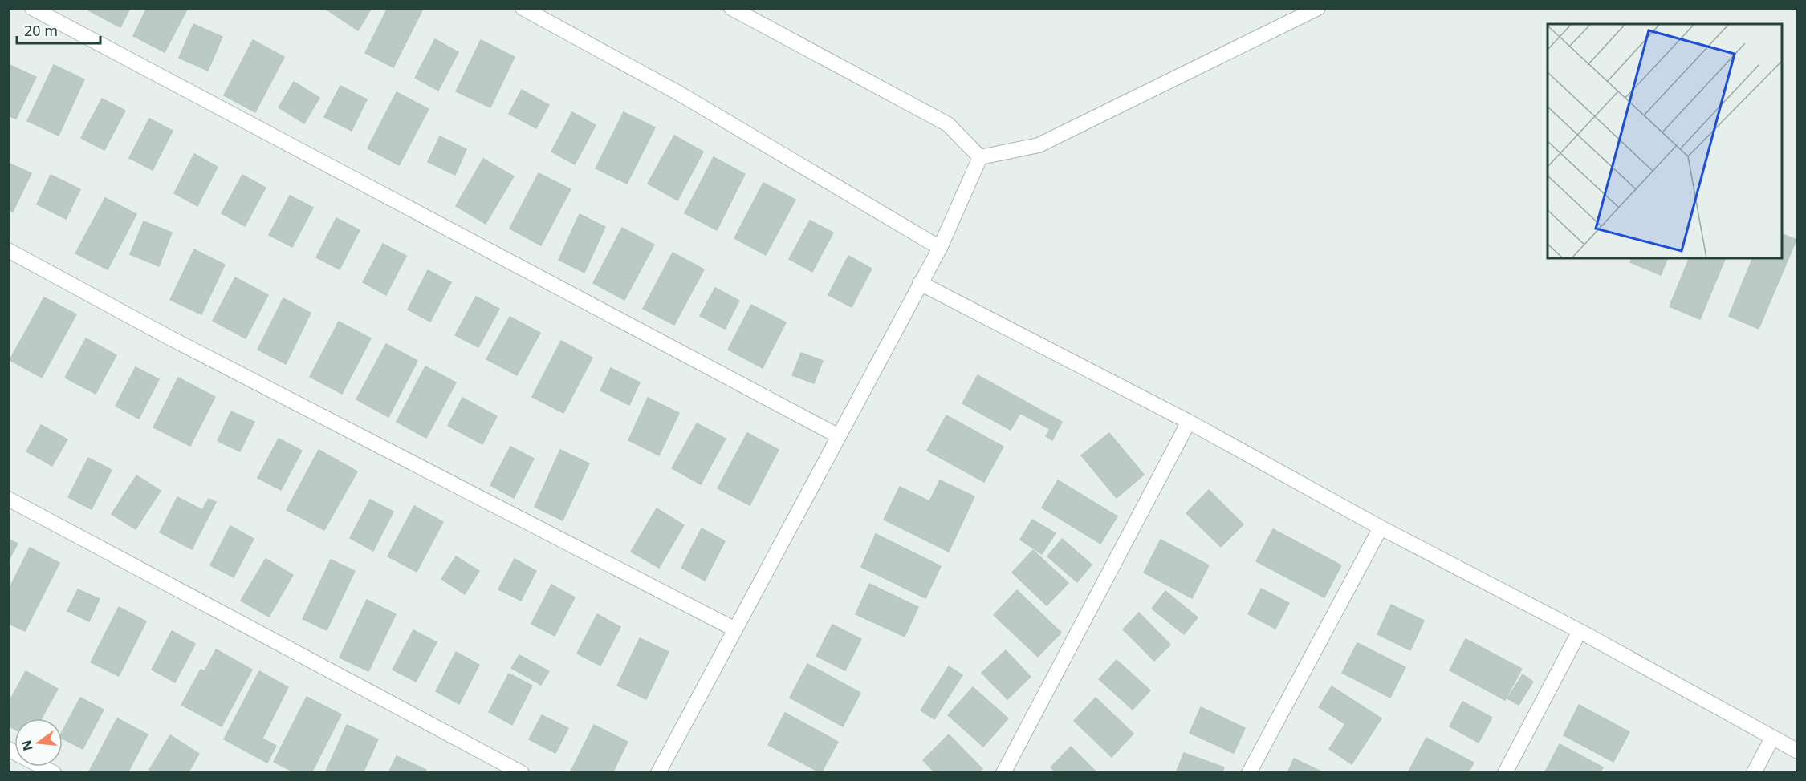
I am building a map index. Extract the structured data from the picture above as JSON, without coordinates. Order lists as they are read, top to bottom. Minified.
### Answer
{"scale_bar":"20 m","north":"left"}
